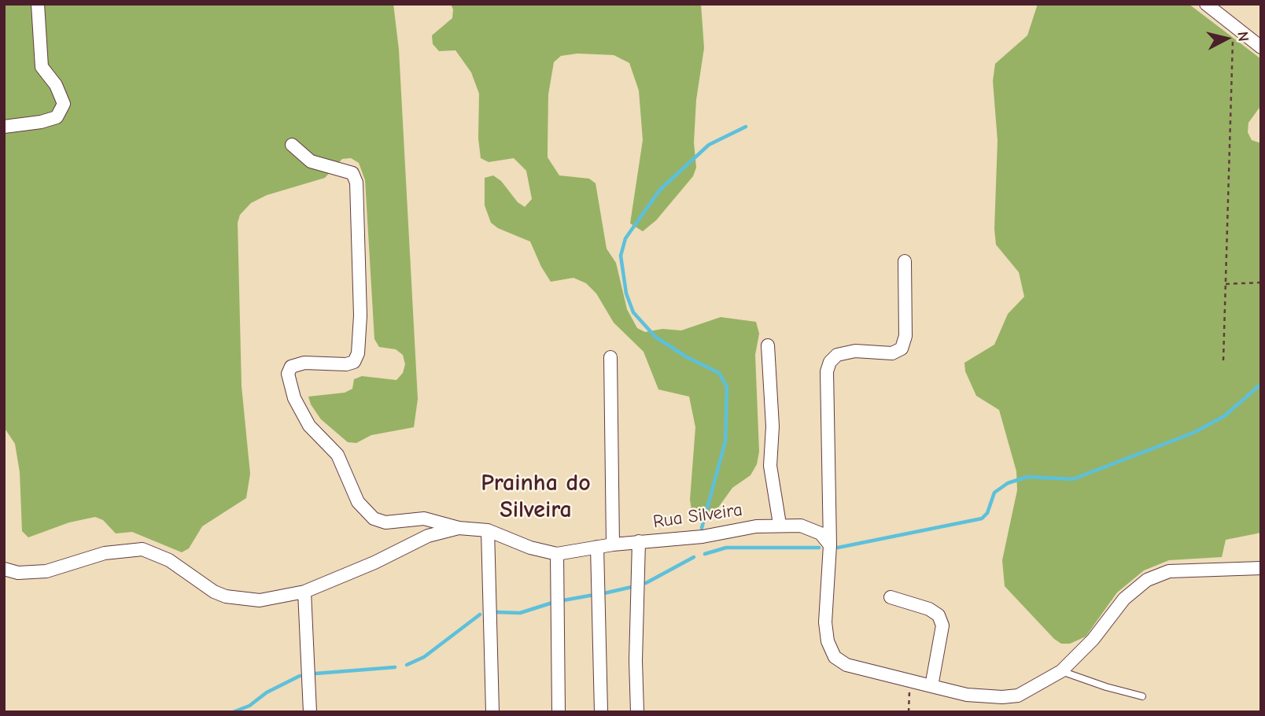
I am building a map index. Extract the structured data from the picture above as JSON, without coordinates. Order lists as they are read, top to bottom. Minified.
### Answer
{"streets":{"street":["Rua Silveira"]},"districts":["Prainha do Silveira"],"north":"right"}
